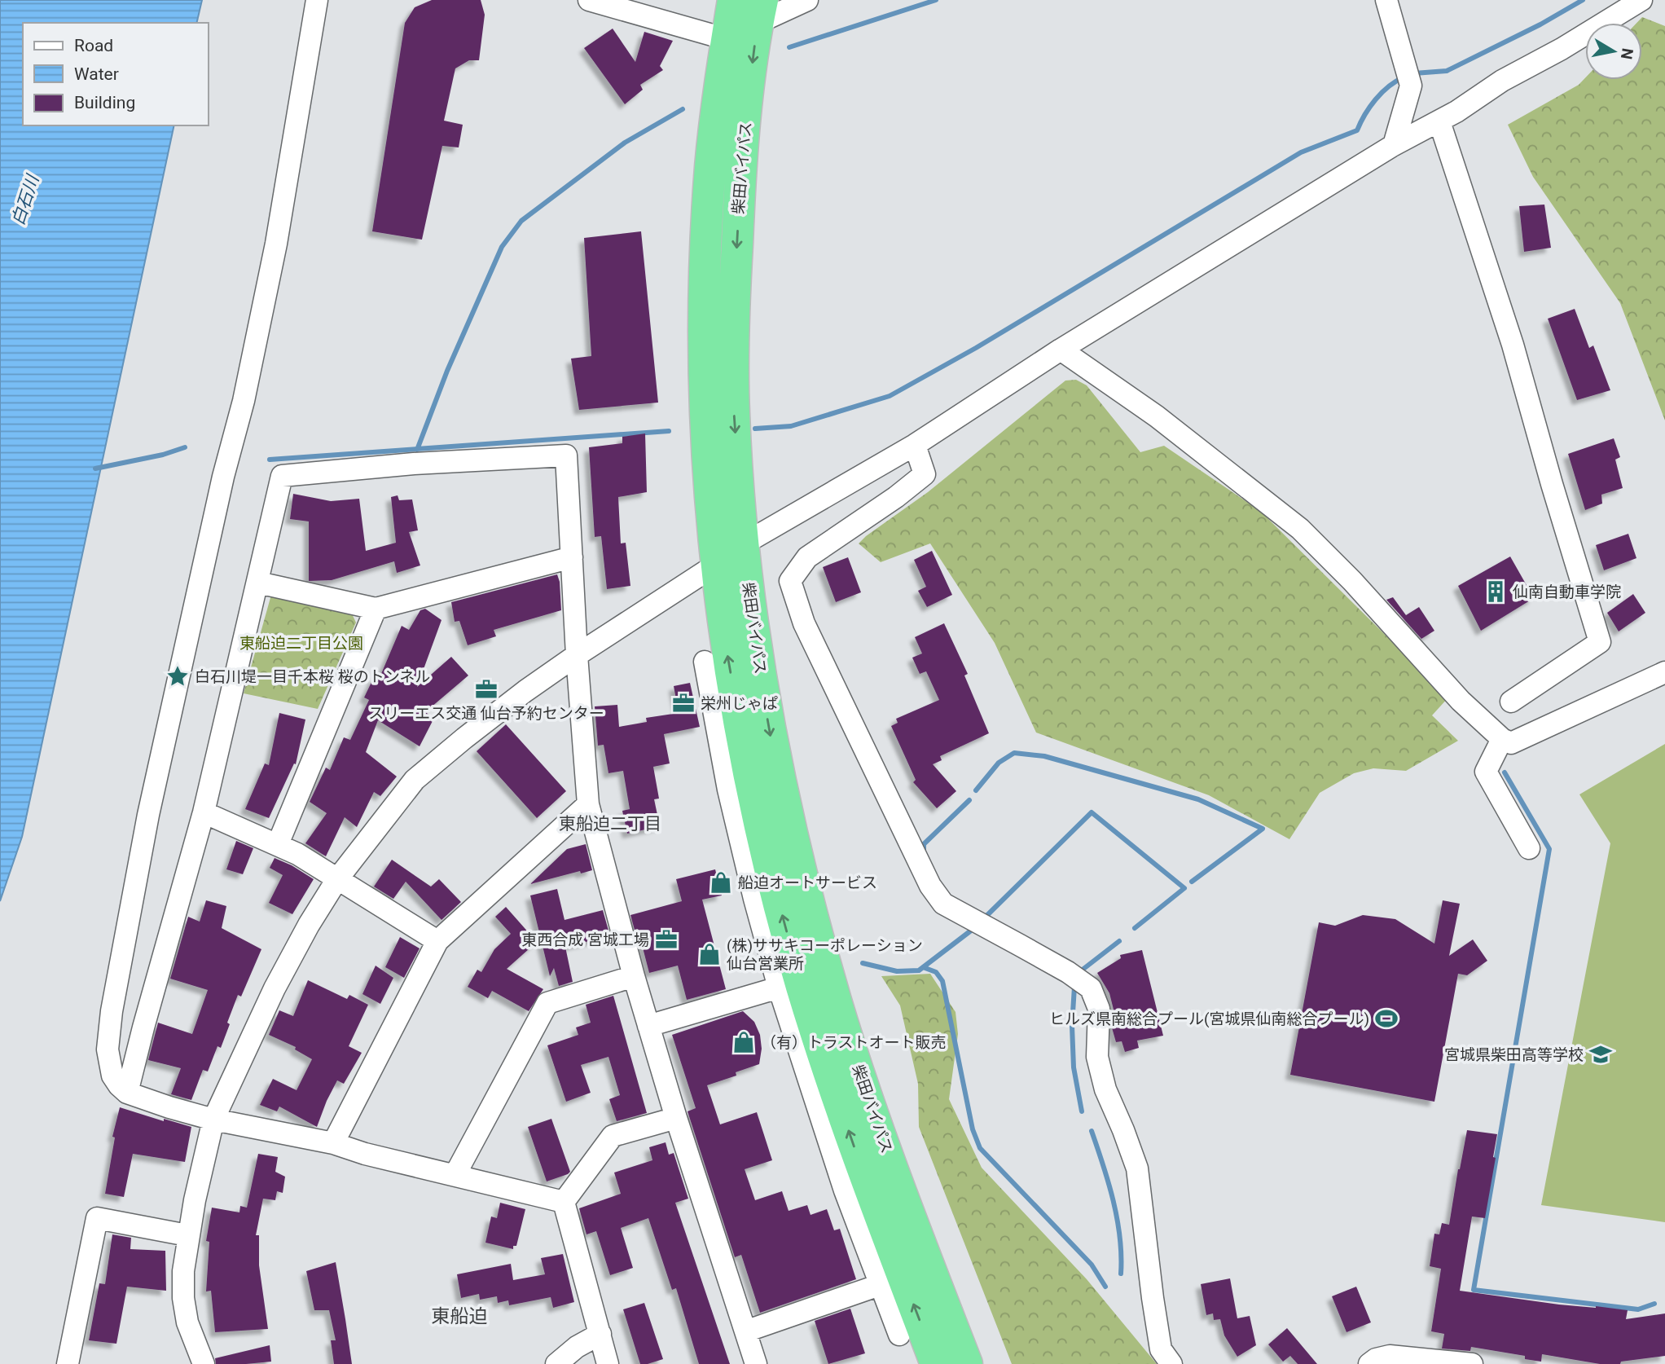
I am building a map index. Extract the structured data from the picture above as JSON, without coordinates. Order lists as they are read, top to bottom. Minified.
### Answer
{"streets":{"highway":["柴田バイパス"]},"districts":["東船迫二丁目","東船迫"],"water":["白石川"],"parks":["東船迫二丁目公園"],"places":{"building":["仙南自動車学院"],"place":["白石川堤一目千本桜 桜のトンネル"],"office":["スリーエス交通 仙台予約センター","栄州じゃぱ","東西合成 宮城工場"],"shop":["船迫オートサービス","(株)ササキコーポレーション 仙台営業所","（有）トラストオート販売"],"sports":["ヒルズ県南総合プール(宮城県仙南総合プール)"],"school or university":["宮城県柴田高等学校"]},"legend":["Road","Water","Building"],"north":"right"}
